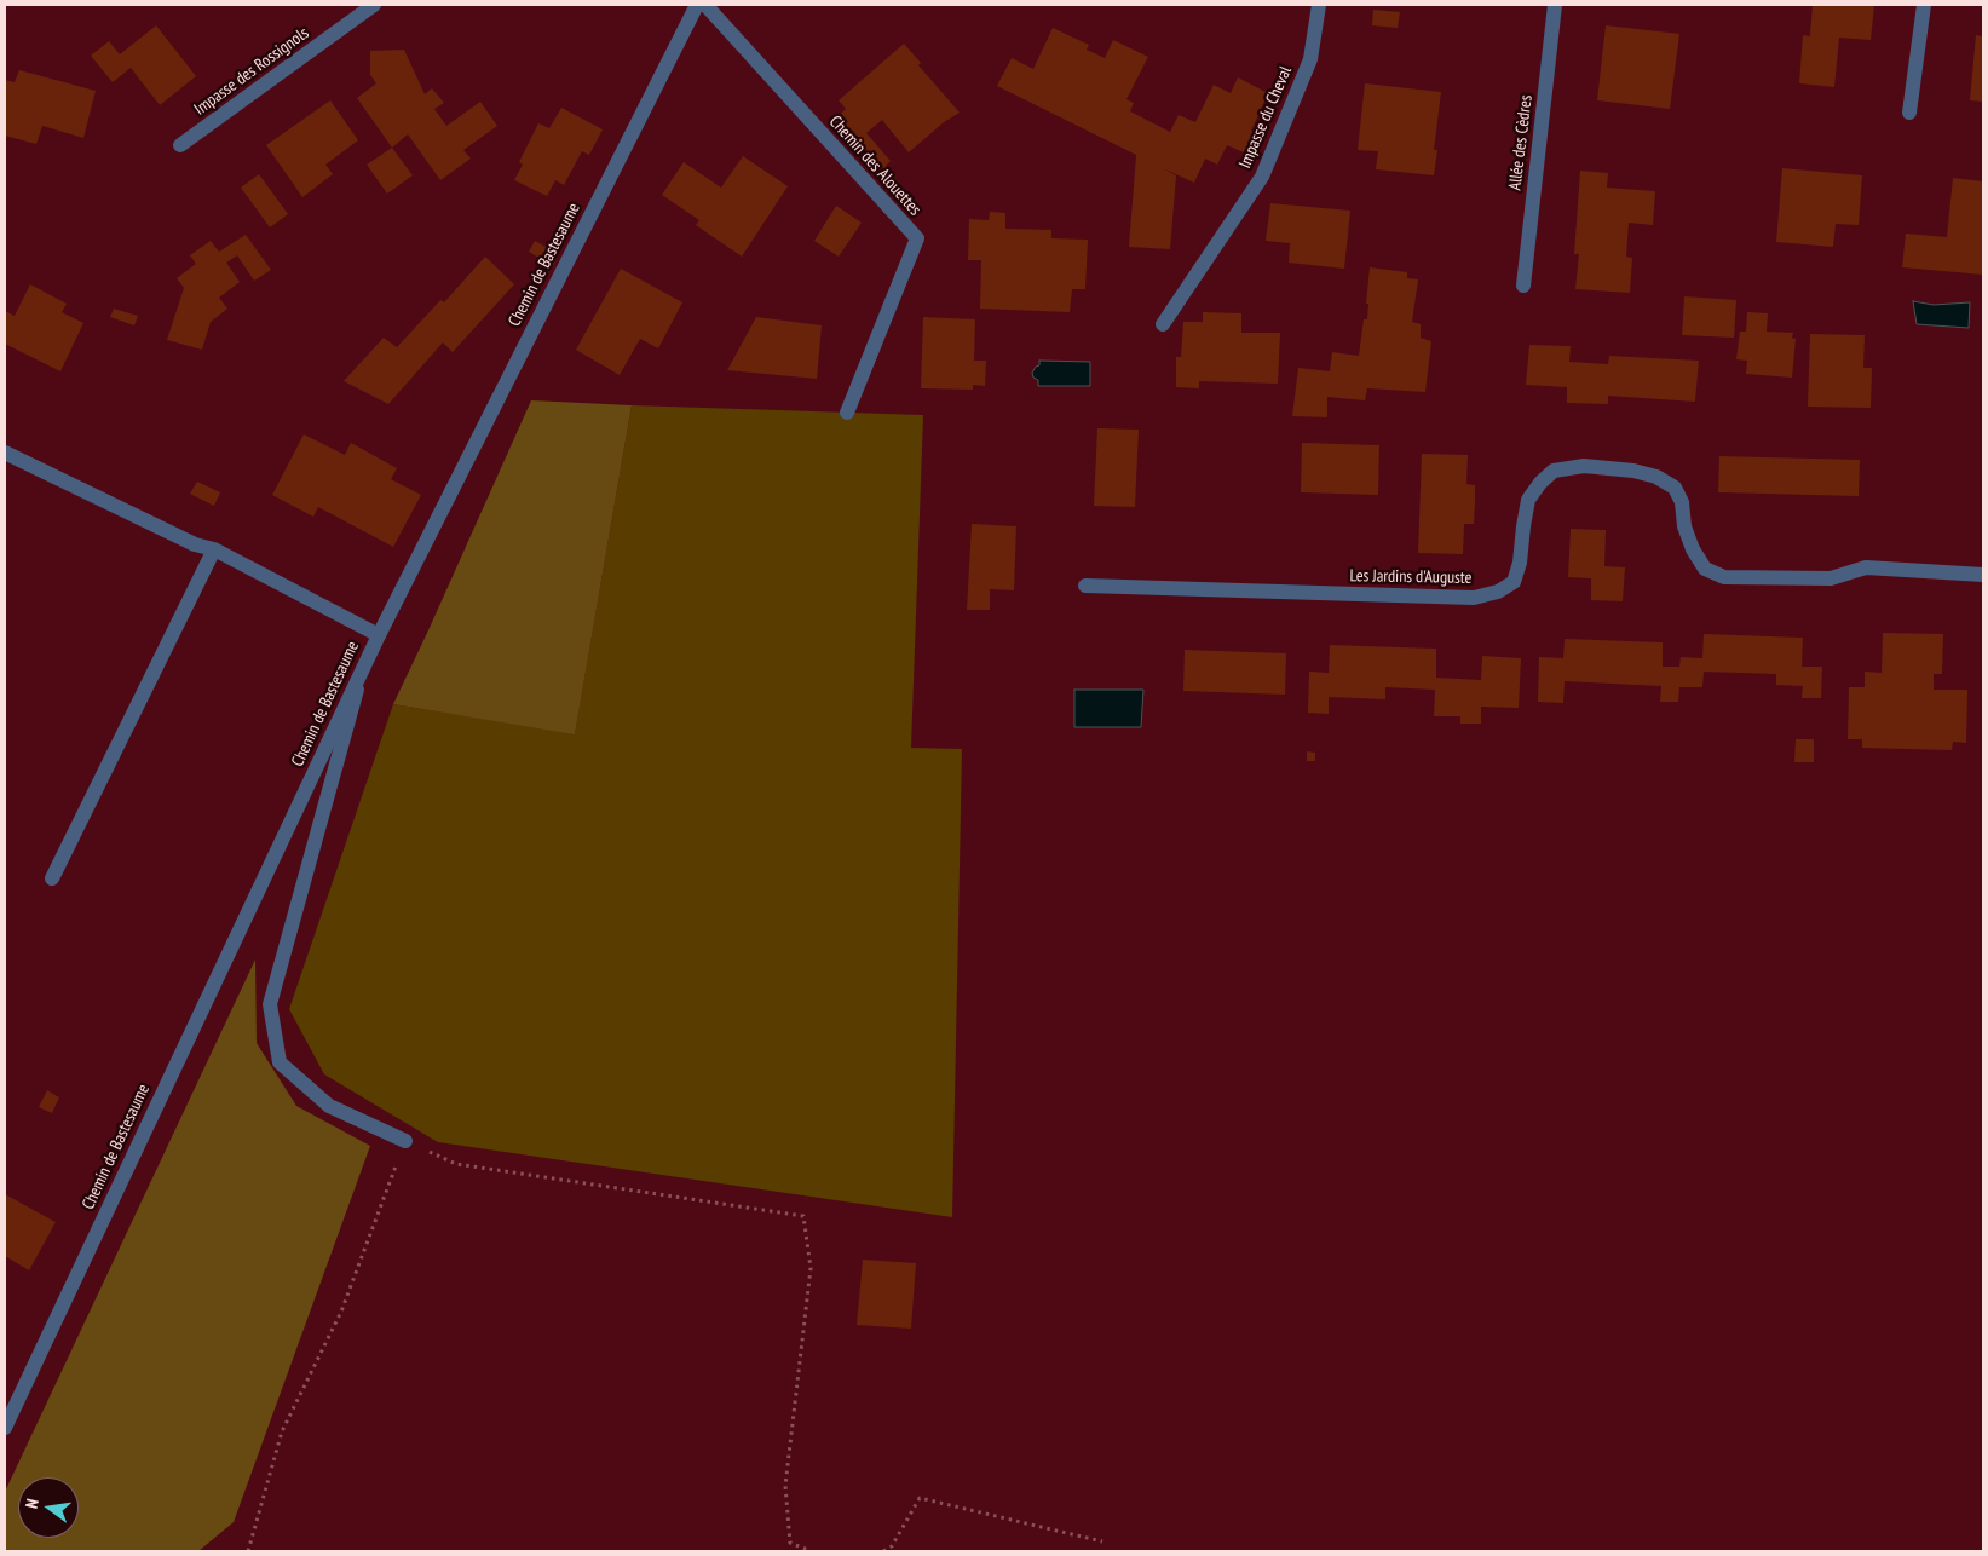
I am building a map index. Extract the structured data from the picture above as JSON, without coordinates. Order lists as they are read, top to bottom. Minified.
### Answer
{"streets":{"street":["Impasse des Rossignols","Impasse du Cheval","Allée des Cèdres","Chemin des Alouettes","Chemin de Bastesaume","Les Jardins d'Auguste"]},"north":"left"}
